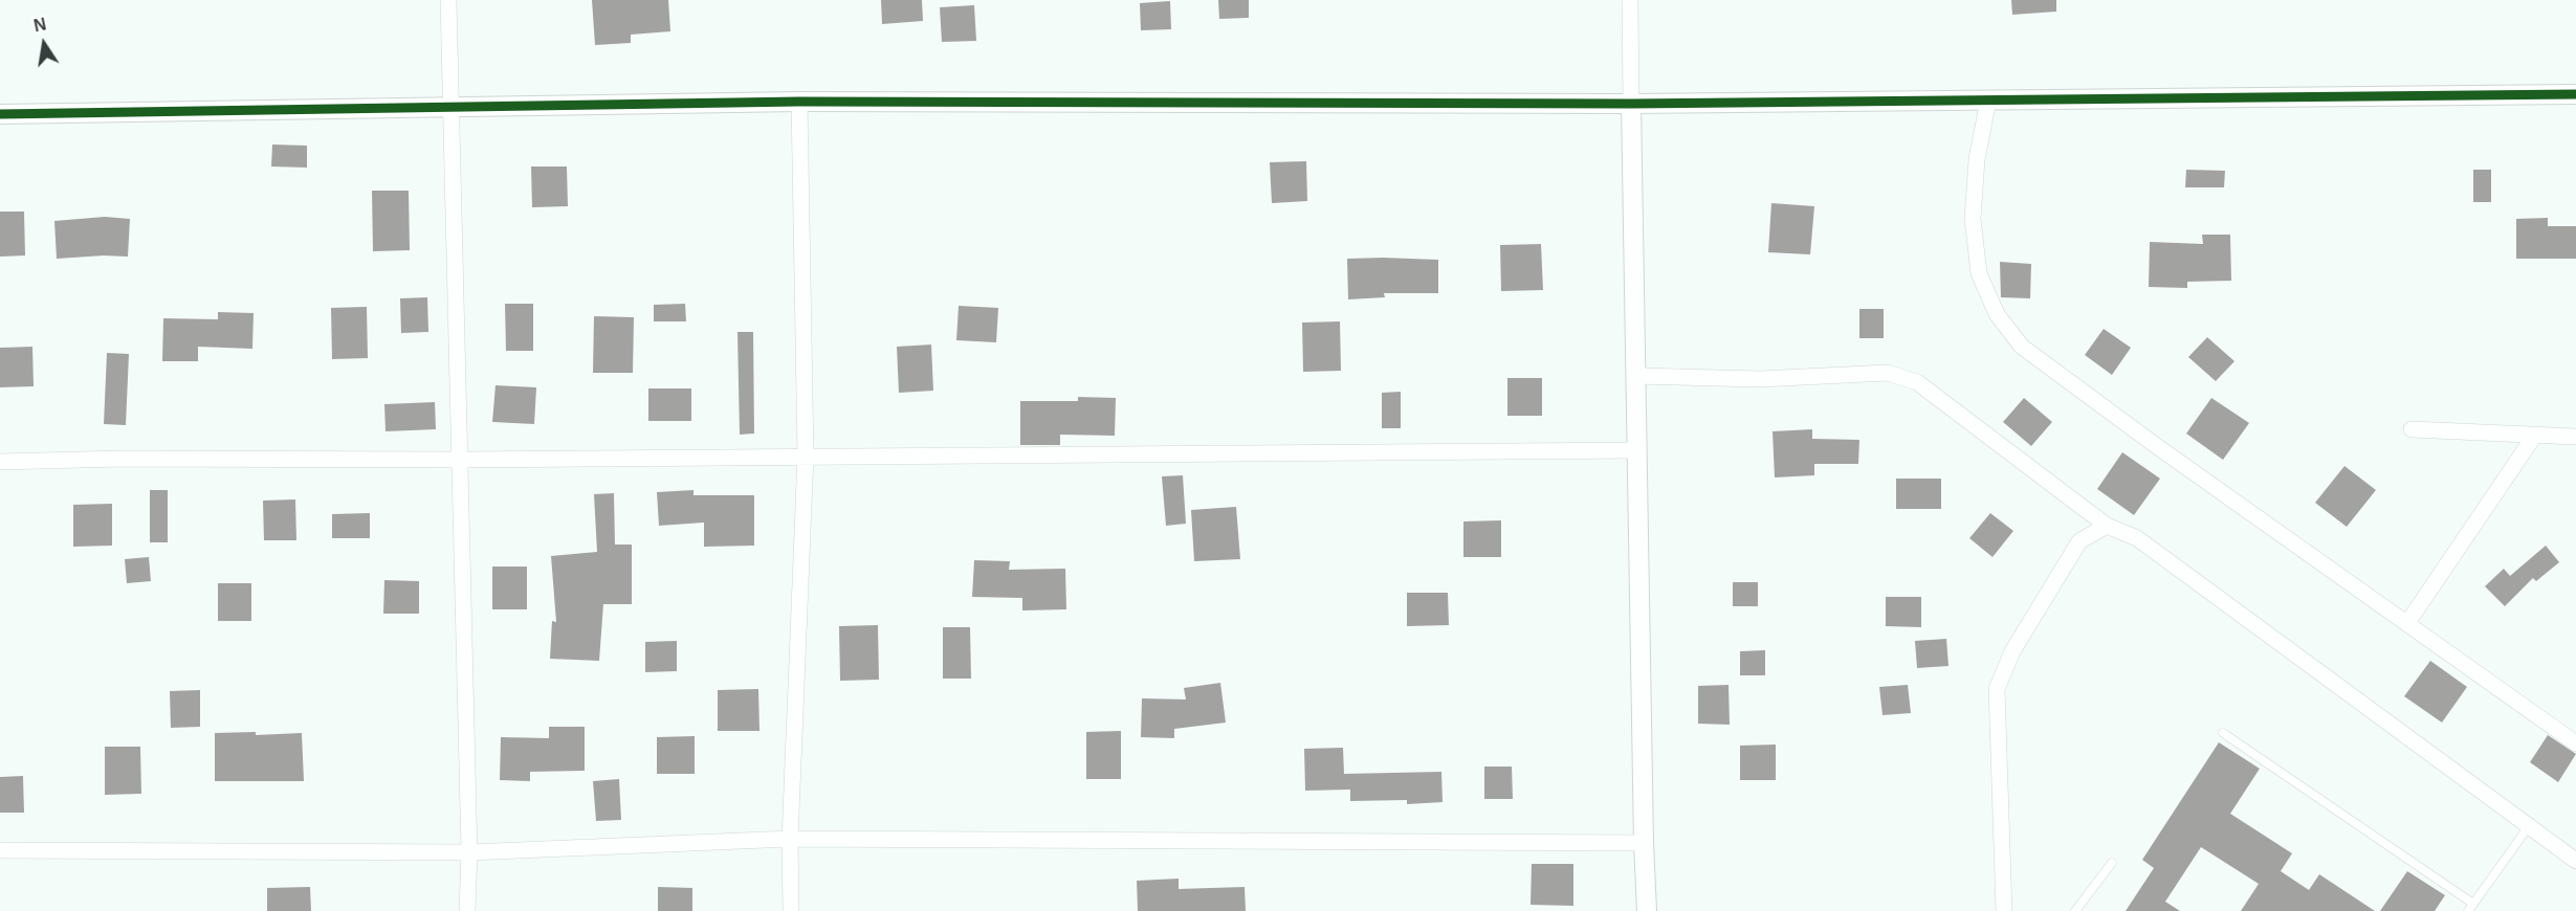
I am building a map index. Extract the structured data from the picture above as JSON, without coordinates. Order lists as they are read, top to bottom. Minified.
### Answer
{"north":"top"}
